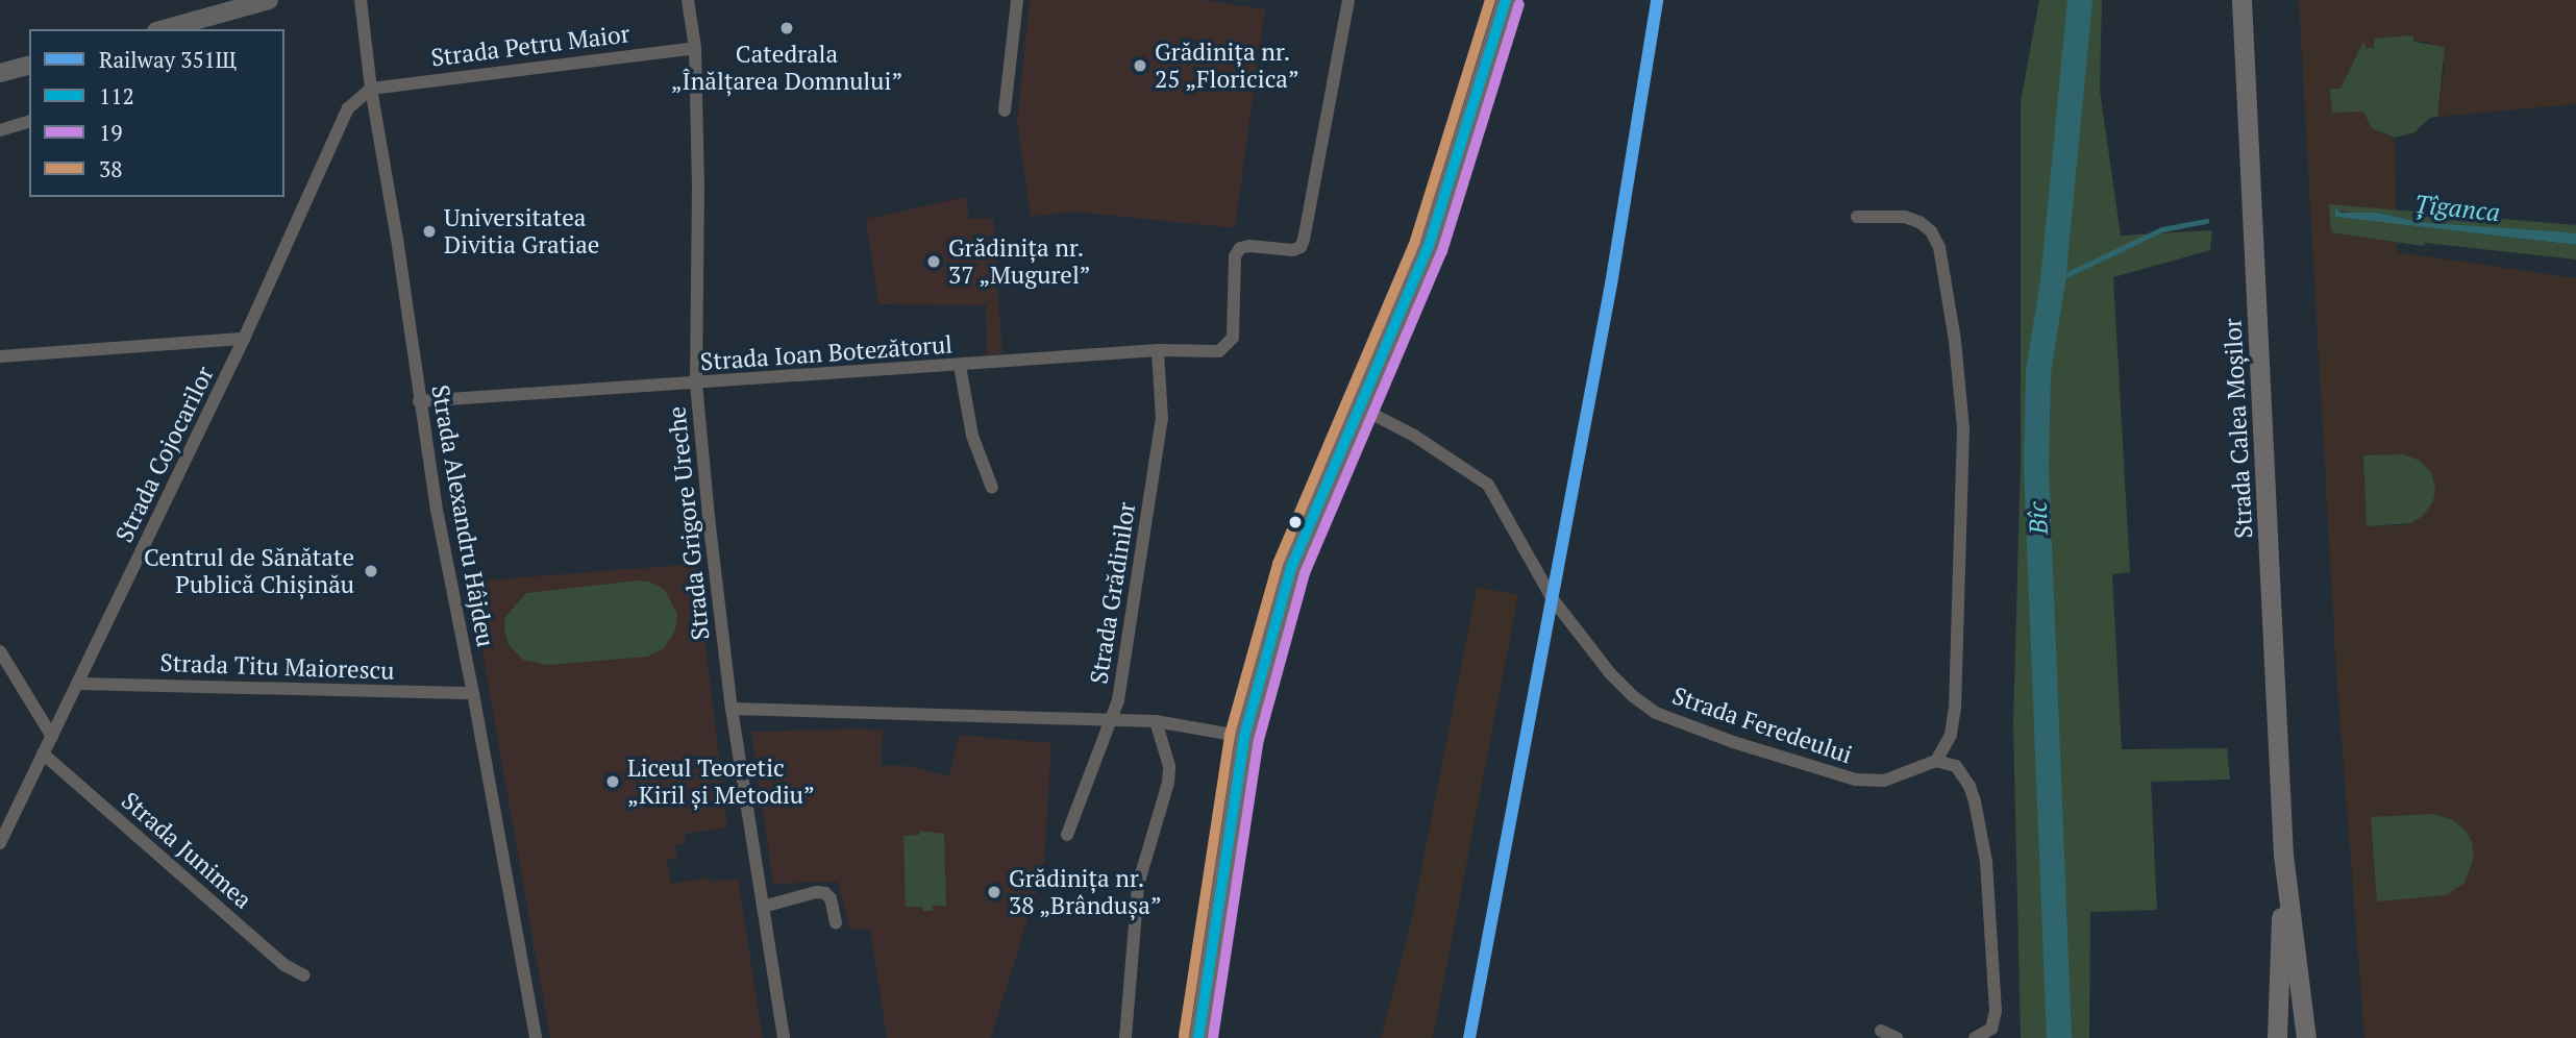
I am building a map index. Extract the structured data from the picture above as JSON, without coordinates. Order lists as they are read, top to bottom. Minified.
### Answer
{"streets":{"main road":["Strada Calea Moșilor"],"street":["Strada Petru Maior","Strada Ioan Botezătorul","Strada Cojocarilor","Strada Alexandru Hâjdeu","Strada Grigore Ureche","Strada Grădinilor","Strada Titu Maiorescu","Strada Feredeului","Strada Junimea"]},"crossings":[["Strada Petru Maior","Strada Cojocarilor"],["Strada Petru Maior","Strada Alexandru Hâjdeu"],["Strada Petru Maior","Strada Grigore Ureche"],["Strada Ioan Botezătorul","Strada Alexandru Hâjdeu"],["Strada Ioan Botezătorul","Strada Grigore Ureche"],["Strada Ioan Botezătorul","Strada Grădinilor"],["Strada Cojocarilor","Strada Alexandru Hâjdeu"],["Strada Cojocarilor","Strada Titu Maiorescu"],["Strada Cojocarilor","Strada Junimea"],["Strada Alexandru Hâjdeu","Strada Titu Maiorescu"]],"water":["Țîganca","Bîc"],"places":["Catedrala „Înălțarea Domnului”","Grădinița nr. 25 „Floricica”","Universitatea Divitia Gratiae","Grădinița nr. 37 „Mugurel”","Centrul de Sănătate Publică Chișinău","Liceul Teoretic „Kiril și Metodiu”","Grădinița nr. 38 „Brândușa”"],"lines":["rail line 351Щ","transit line 112","transit line 38","transit line 19"],"legend":["Railway 351Щ","112","19","38"]}
